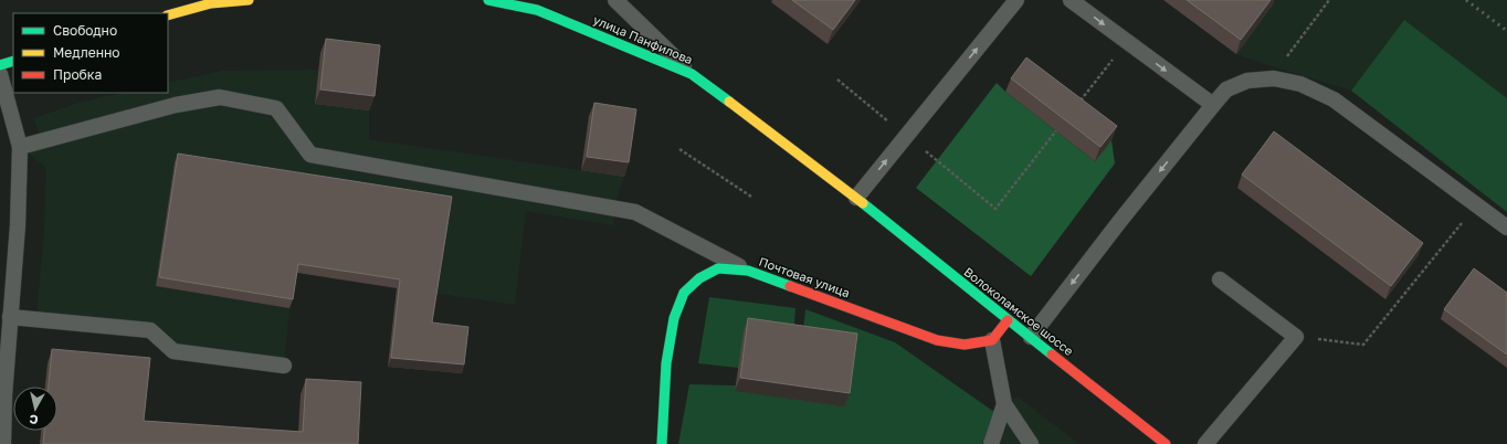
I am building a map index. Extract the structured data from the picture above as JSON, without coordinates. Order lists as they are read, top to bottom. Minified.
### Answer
{"streets":{"main road":["улица Панфилова","Почтовая улица","Волоколамское шоссе"]},"crossings":[["улица Панфилова","Волоколамское шоссе"]],"legend":["Свободно","Медленно","Пробка"],"north":"bottom"}
